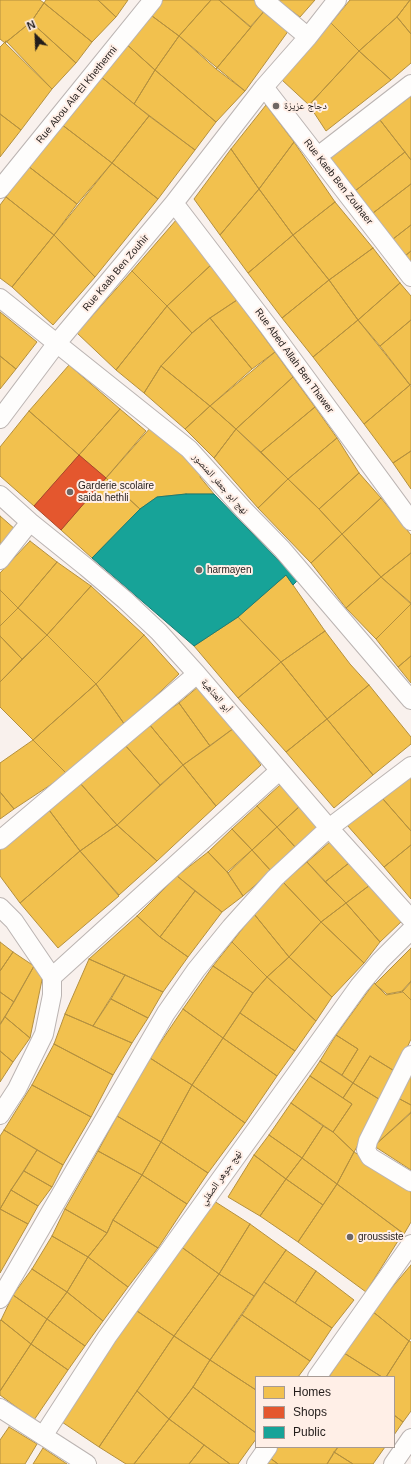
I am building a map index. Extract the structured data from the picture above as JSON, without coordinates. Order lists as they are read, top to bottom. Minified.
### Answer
{"streets":{"street":["Rue Abou Ala El Khethermi","Rue Kaeb Ben Zouhaer","Rue Kaab Ben Zouhir","Rue Abed Allah Ben Thawer","نهج ابو جعفر المنصور","أبو العتاهية","نهج جوهر الصقلي"]},"crossings":[["Rue Kaeb Ben Zouhaer","Rue Kaab Ben Zouhir"],["Rue Kaab Ben Zouhir","Rue Abed Allah Ben Thawer"],["Rue Kaab Ben Zouhir","نهج ابو جعفر المنصور"]],"places":["دجاج عزيزة","Garderie scolaire saida hethli","harmayen","groussiste"],"legend":["Homes","Shops","Public"],"north":"top left"}
